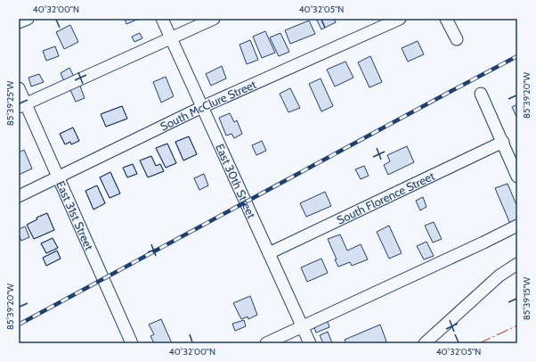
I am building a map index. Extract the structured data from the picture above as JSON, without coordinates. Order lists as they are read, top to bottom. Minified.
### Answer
{"streets":{"street":["South McClure Street","East 30th Street","South Florence Street","East 31st Street"]},"crossings":[["South McClure Street","East 30th Street"],["South McClure Street","East 31st Street"],["East 30th Street","South Florence Street"]],"coordinates":["40°32'00\"N","40°32'05\"N","85°39'20\"W","85°39'25\"W","85°39'15\"W"]}
